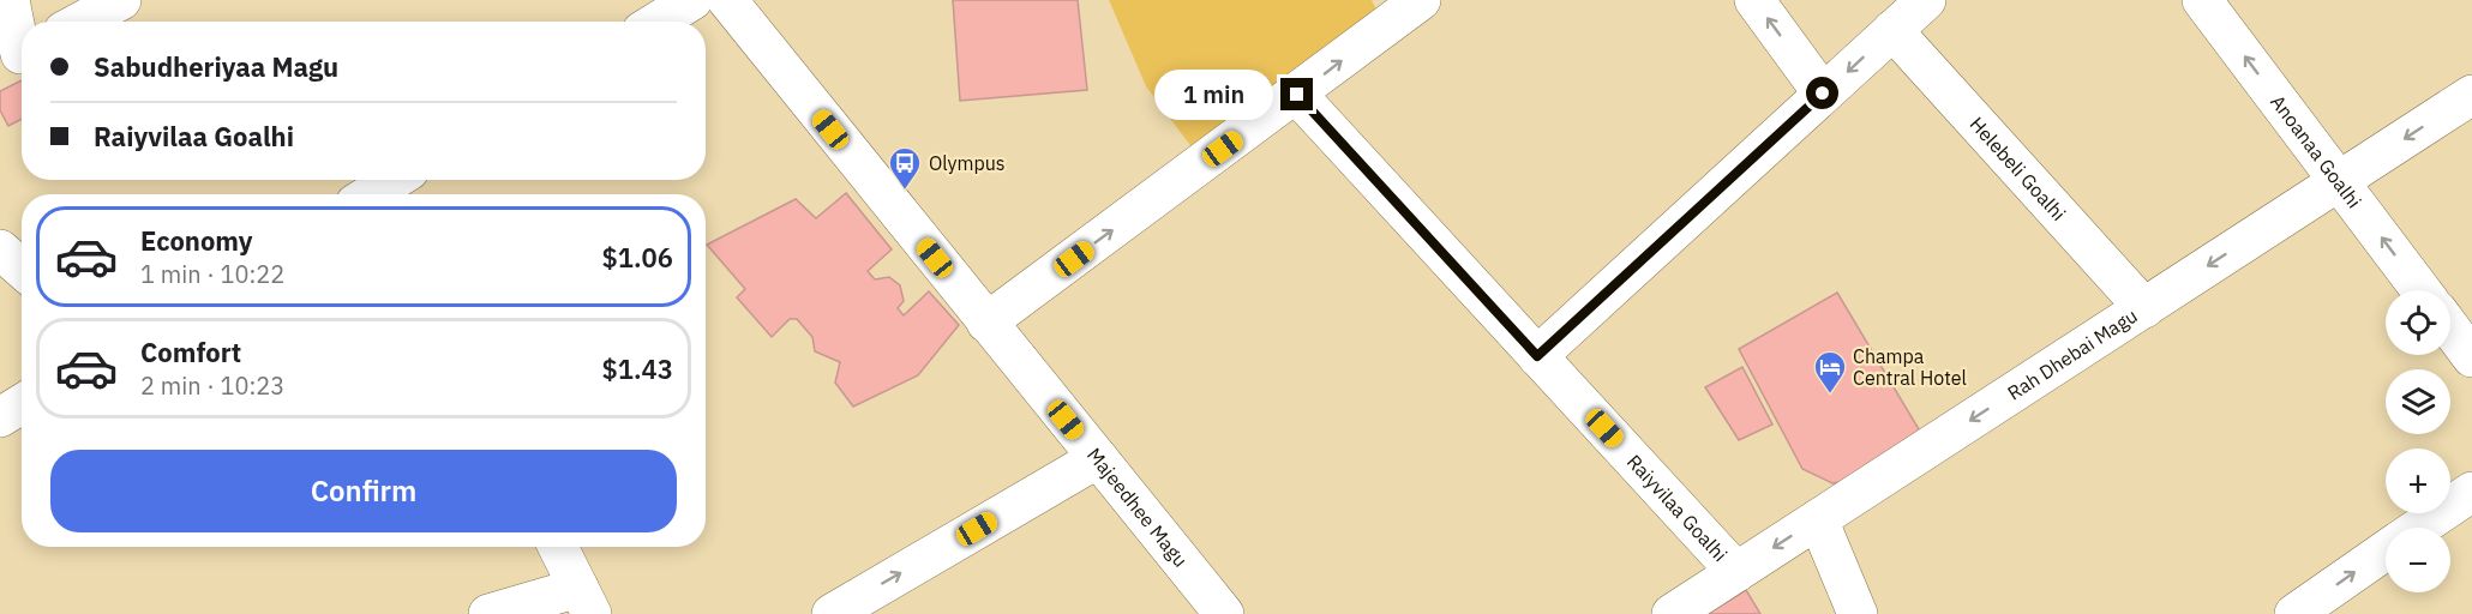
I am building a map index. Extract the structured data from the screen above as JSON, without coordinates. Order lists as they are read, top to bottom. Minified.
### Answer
{"streets":{"street":["Anoanaa Goalhi","Helebeli Goalhi","Rah Dhebai Magu","Majeedhee Magu","Raiyvilaa Goalhi"]},"crossings":[["Anoanaa Goalhi","Rah Dhebai Magu"],["Helebeli Goalhi","Rah Dhebai Magu"],["Rah Dhebai Magu","Raiyvilaa Goalhi"]],"one_way":["Anoanaa Goalhi"],"places":{"bus stop":["Olympus"],"hotel":["Champa Central Hotel"]},"page":{"banner":["Sabudheriyaa Magu","Raiyvilaa Goalhi"],"bubble":"1 min","list":[{"name":"Economy","note":"1 min · 10:22","value":"$1.06"},{"name":"Comfort","note":"2 min · 10:23","value":"$1.43"}],"map_buttons":["+","−"],"buttons":"Confirm"}}
